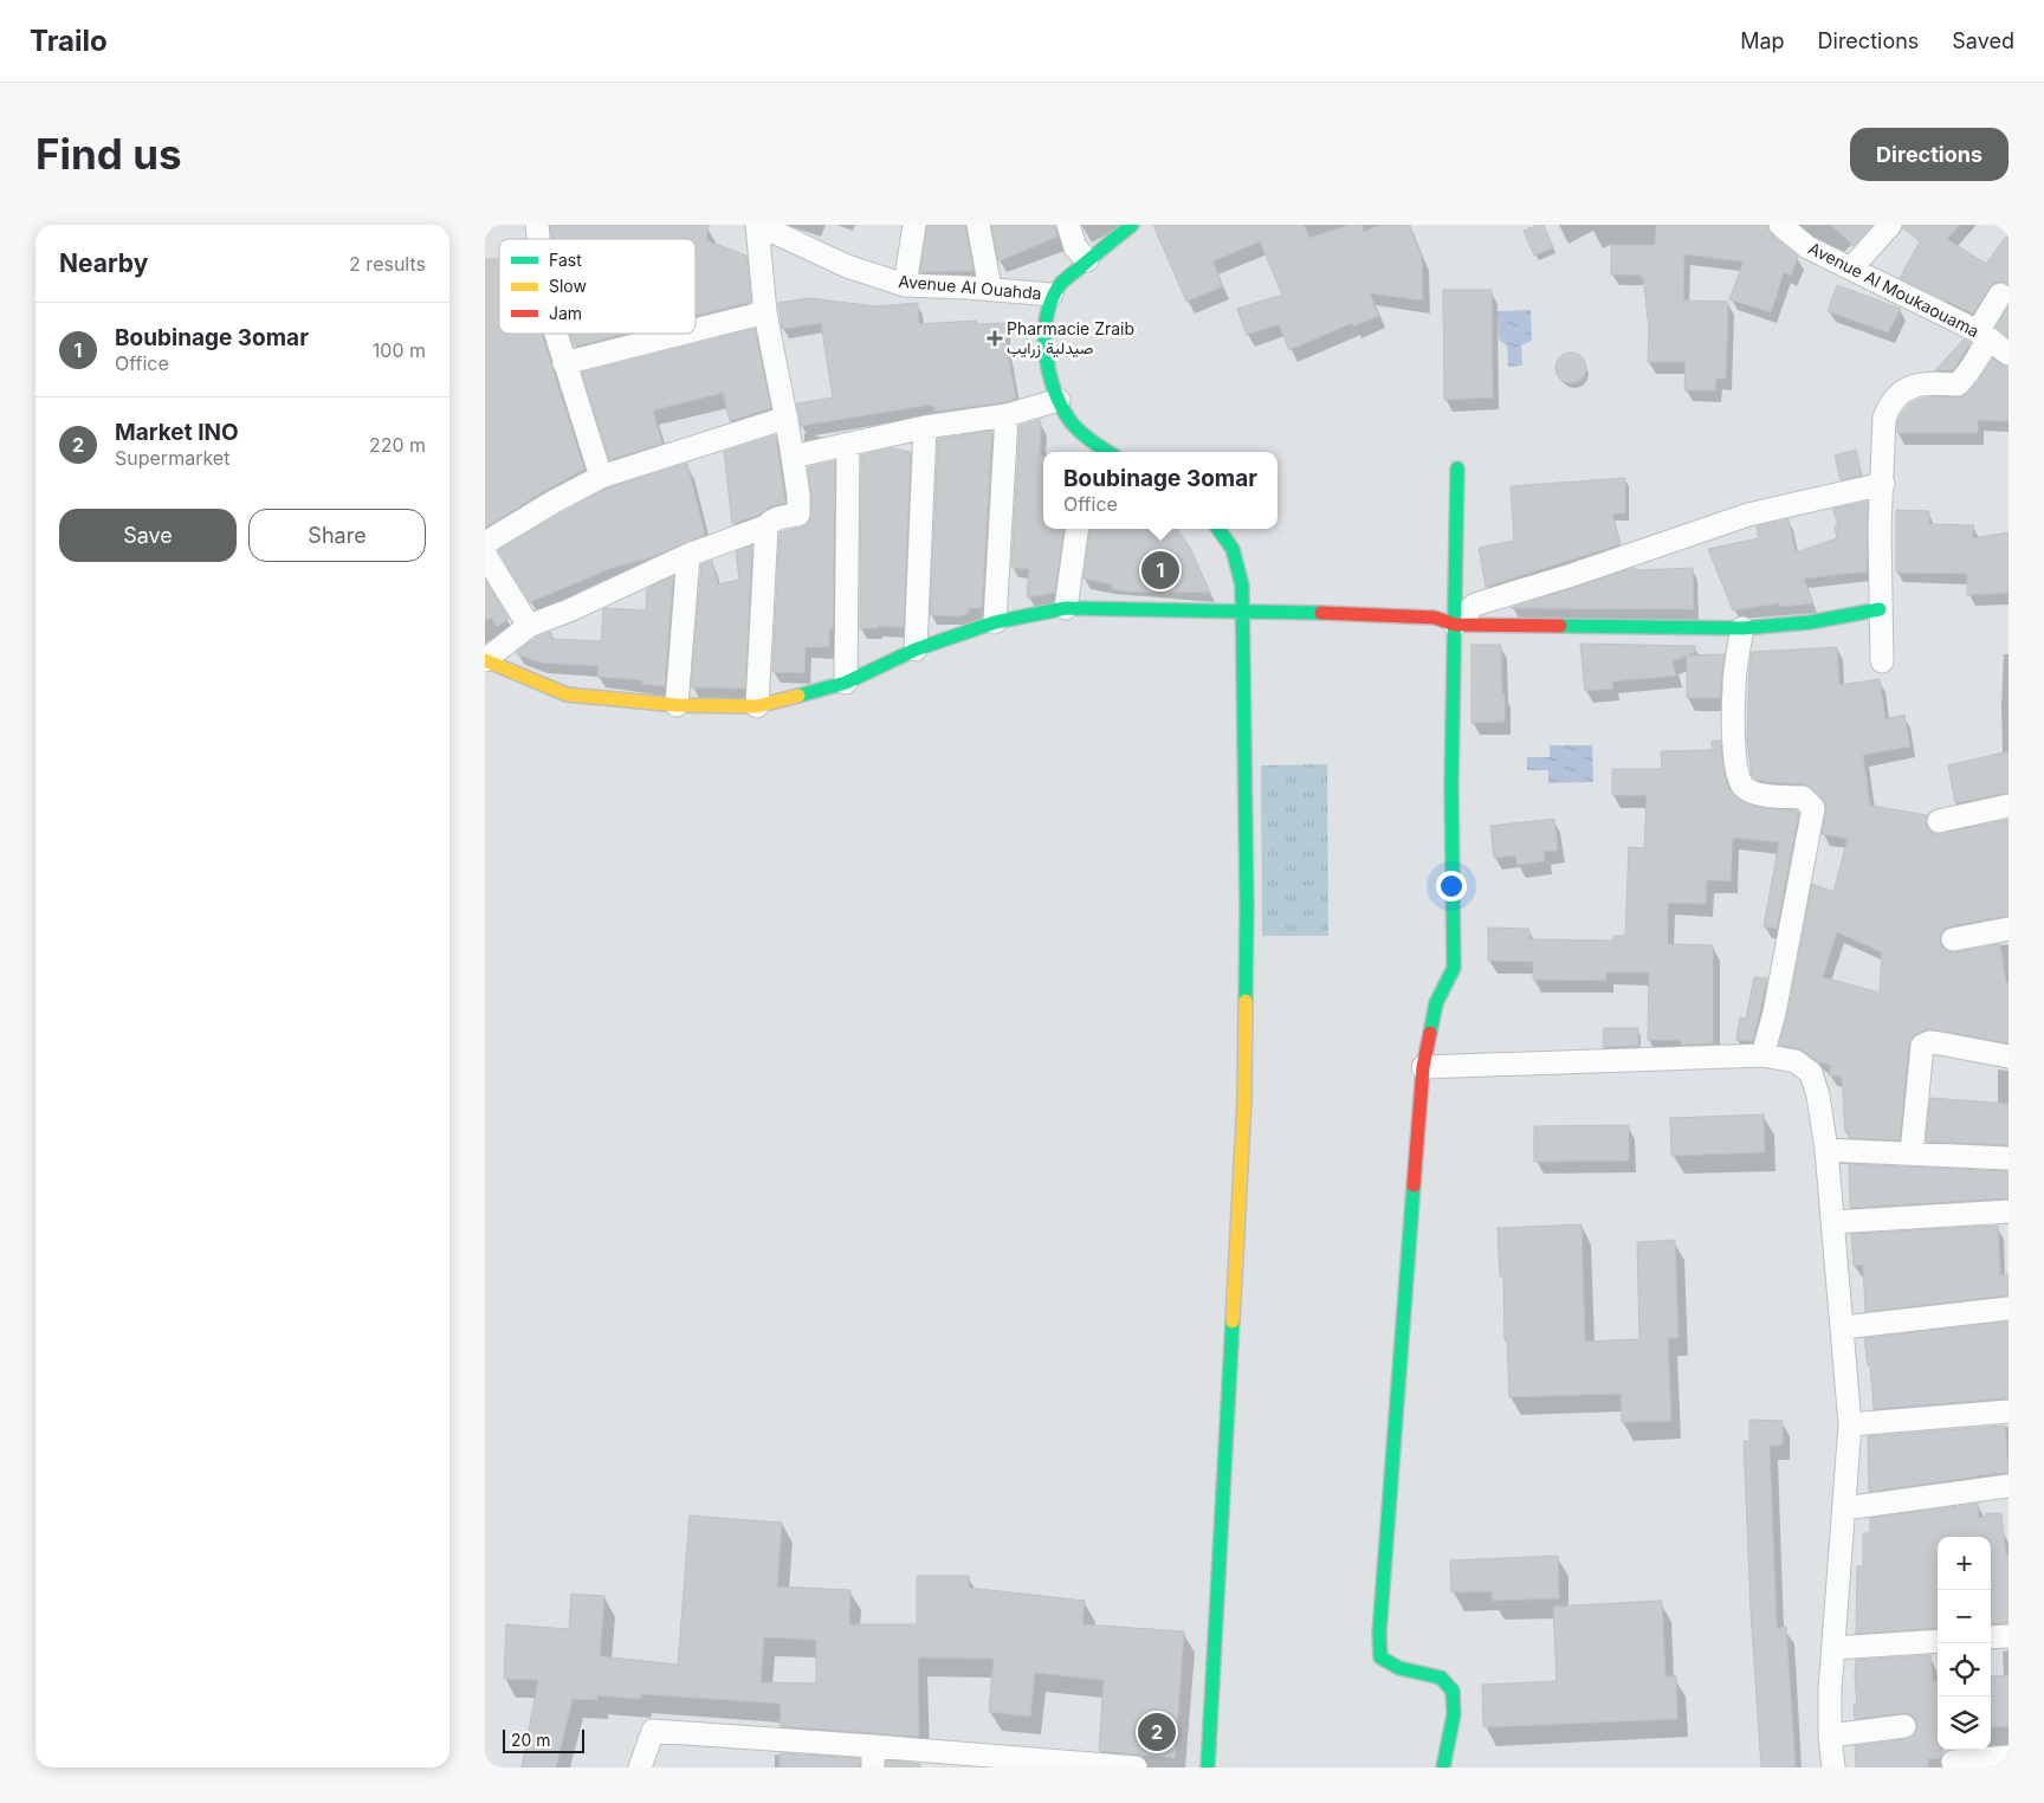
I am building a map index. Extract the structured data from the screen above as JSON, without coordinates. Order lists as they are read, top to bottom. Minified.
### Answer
{"streets":{"street":["Avenue Al Ouahda","Avenue Al Moukaouama"]},"places":{"health":["Pharmacie Zraib صيدلية زرايب"]},"legend":["Fast","Slow","Jam"],"scale_bar":"20 m","page":{"header":"Trailo","nav":["Map","Directions","Saved"],"buttons":["Directions",["Save","Share"]],"title":"Find us","heading":["Nearby","2 results"],"list":[{"mark":"1","name":"Boubinage 3omar","note":"Office","value":"100 m"},{"mark":"2","name":"Market INO","note":"Supermarket","value":"220 m"}],"popup":["Boubinage 3omar","Office"],"pins":["1","2"],"map_buttons":["+","−"],"scale":"20 m"}}
